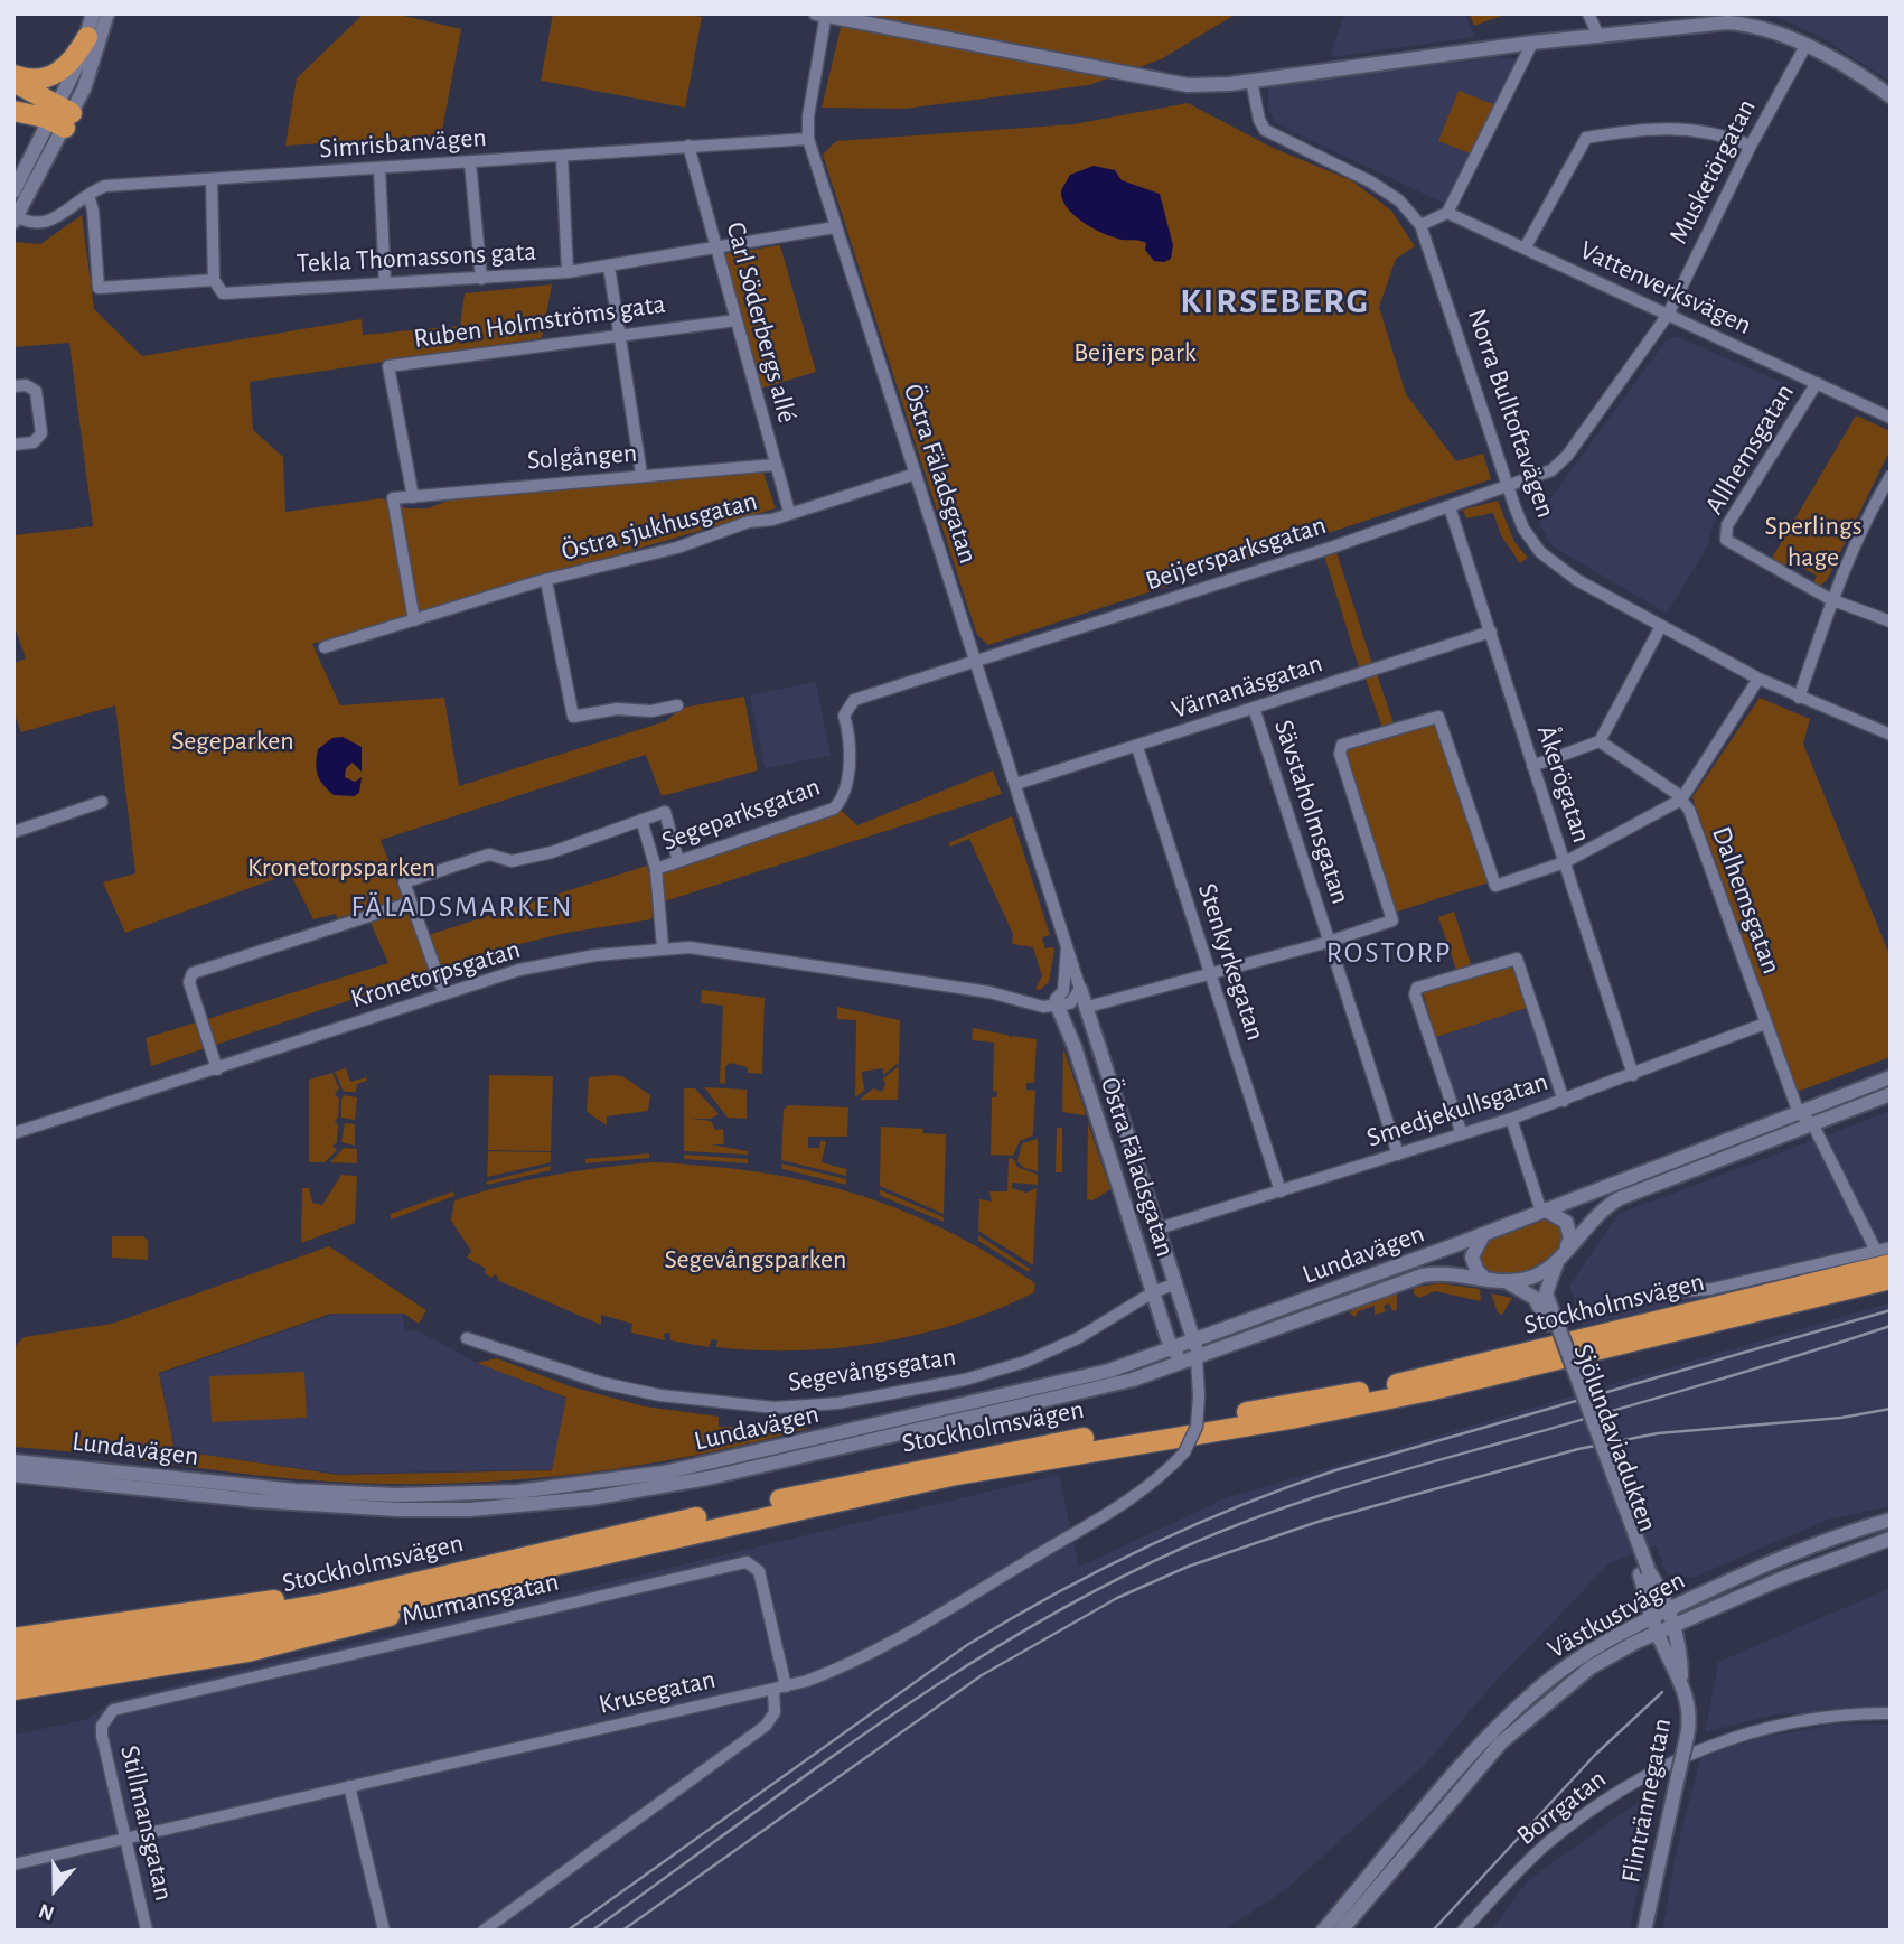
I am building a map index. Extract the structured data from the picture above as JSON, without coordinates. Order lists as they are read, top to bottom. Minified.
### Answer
{"streets":{"highway":["Stockholmsvägen"],"main road":["Östra Fäladsgatan","Lundavägen","Sjölundaviadukten","Västkustvägen","Flintrännegatan"],"street":["Simrisbanvägen","Musketörgatan","Tekla Thomassons gata","Vattenverksvägen","Ruben Holmströms gata","Carl Söderbergs allé","Norra Bulltoftavägen","Allhemsgatan","Solgången","Östra sjukhusgatan","Beijersparksgatan","Värnanäsgatan","Åkerögatan","Sävstaholmsgatan","Segeparksgatan","Dalhemsgatan","Stenkyrkegatan","Kronetorpsgatan","Smedjekullsgatan","Segevångsgatan","Murmansgatan","Krusegatan","Borrgatan","Stillmansgatan"]},"crossings":[["Simrisbanvägen","Tekla Thomassons gata"],["Simrisbanvägen","Carl Söderbergs allé"],["Simrisbanvägen","Östra Fäladsgatan"],["Musketörgatan","Vattenverksvägen"],["Musketörgatan","Norra Bulltoftavägen"],["Musketörgatan","Beijersparksgatan"],["Tekla Thomassons gata","Carl Söderbergs allé"],["Tekla Thomassons gata","Östra Fäladsgatan"],["Vattenverksvägen","Allhemsgatan"],["Ruben Holmströms gata","Carl Söderbergs allé"],["Ruben Holmströms gata","Solgången"],["Carl Söderbergs allé","Solgången"],["Carl Söderbergs allé","Östra sjukhusgatan"],["Norra Bulltoftavägen","Beijersparksgatan"],["Solgången","Östra sjukhusgatan"],["Östra Fäladsgatan","Östra sjukhusgatan"],["Östra Fäladsgatan","Beijersparksgatan"],["Östra Fäladsgatan","Värnanäsgatan"],["Östra Fäladsgatan","Segeparksgatan"],["Östra Fäladsgatan","Kronetorpsgatan"],["Östra Fäladsgatan","Smedjekullsgatan"],["Östra Fäladsgatan","Lundavägen"],["Östra Fäladsgatan","Segevångsgatan"],["Östra Fäladsgatan","Krusegatan"],["Beijersparksgatan","Åkerögatan"],["Beijersparksgatan","Segeparksgatan"],["Värnanäsgatan","Åkerögatan"],["Värnanäsgatan","Sävstaholmsgatan"],["Värnanäsgatan","Stenkyrkegatan"],["Åkerögatan","Smedjekullsgatan"],["Sävstaholmsgatan","Smedjekullsgatan"],["Segeparksgatan","Kronetorpsgatan"],["Dalhemsgatan","Smedjekullsgatan"],["Dalhemsgatan","Lundavägen"],["Stenkyrkegatan","Smedjekullsgatan"],["Lundavägen","Sjölundaviadukten"],["Lundavägen","Krusegatan"],["Sjölundaviadukten","Västkustvägen"],["Sjölundaviadukten","Flintrännegatan"],["Murmansgatan","Krusegatan"],["Murmansgatan","Stillmansgatan"],["Västkustvägen","Flintrännegatan"],["Krusegatan","Stillmansgatan"]],"districts":["KIRSEBERG","FÄLADSMARKEN","ROSTORP"],"parks":["Beijers park","Sperlings hage","Segeparken","Kronetorpsparken","Segevångsparken"],"north":"bottom"}
